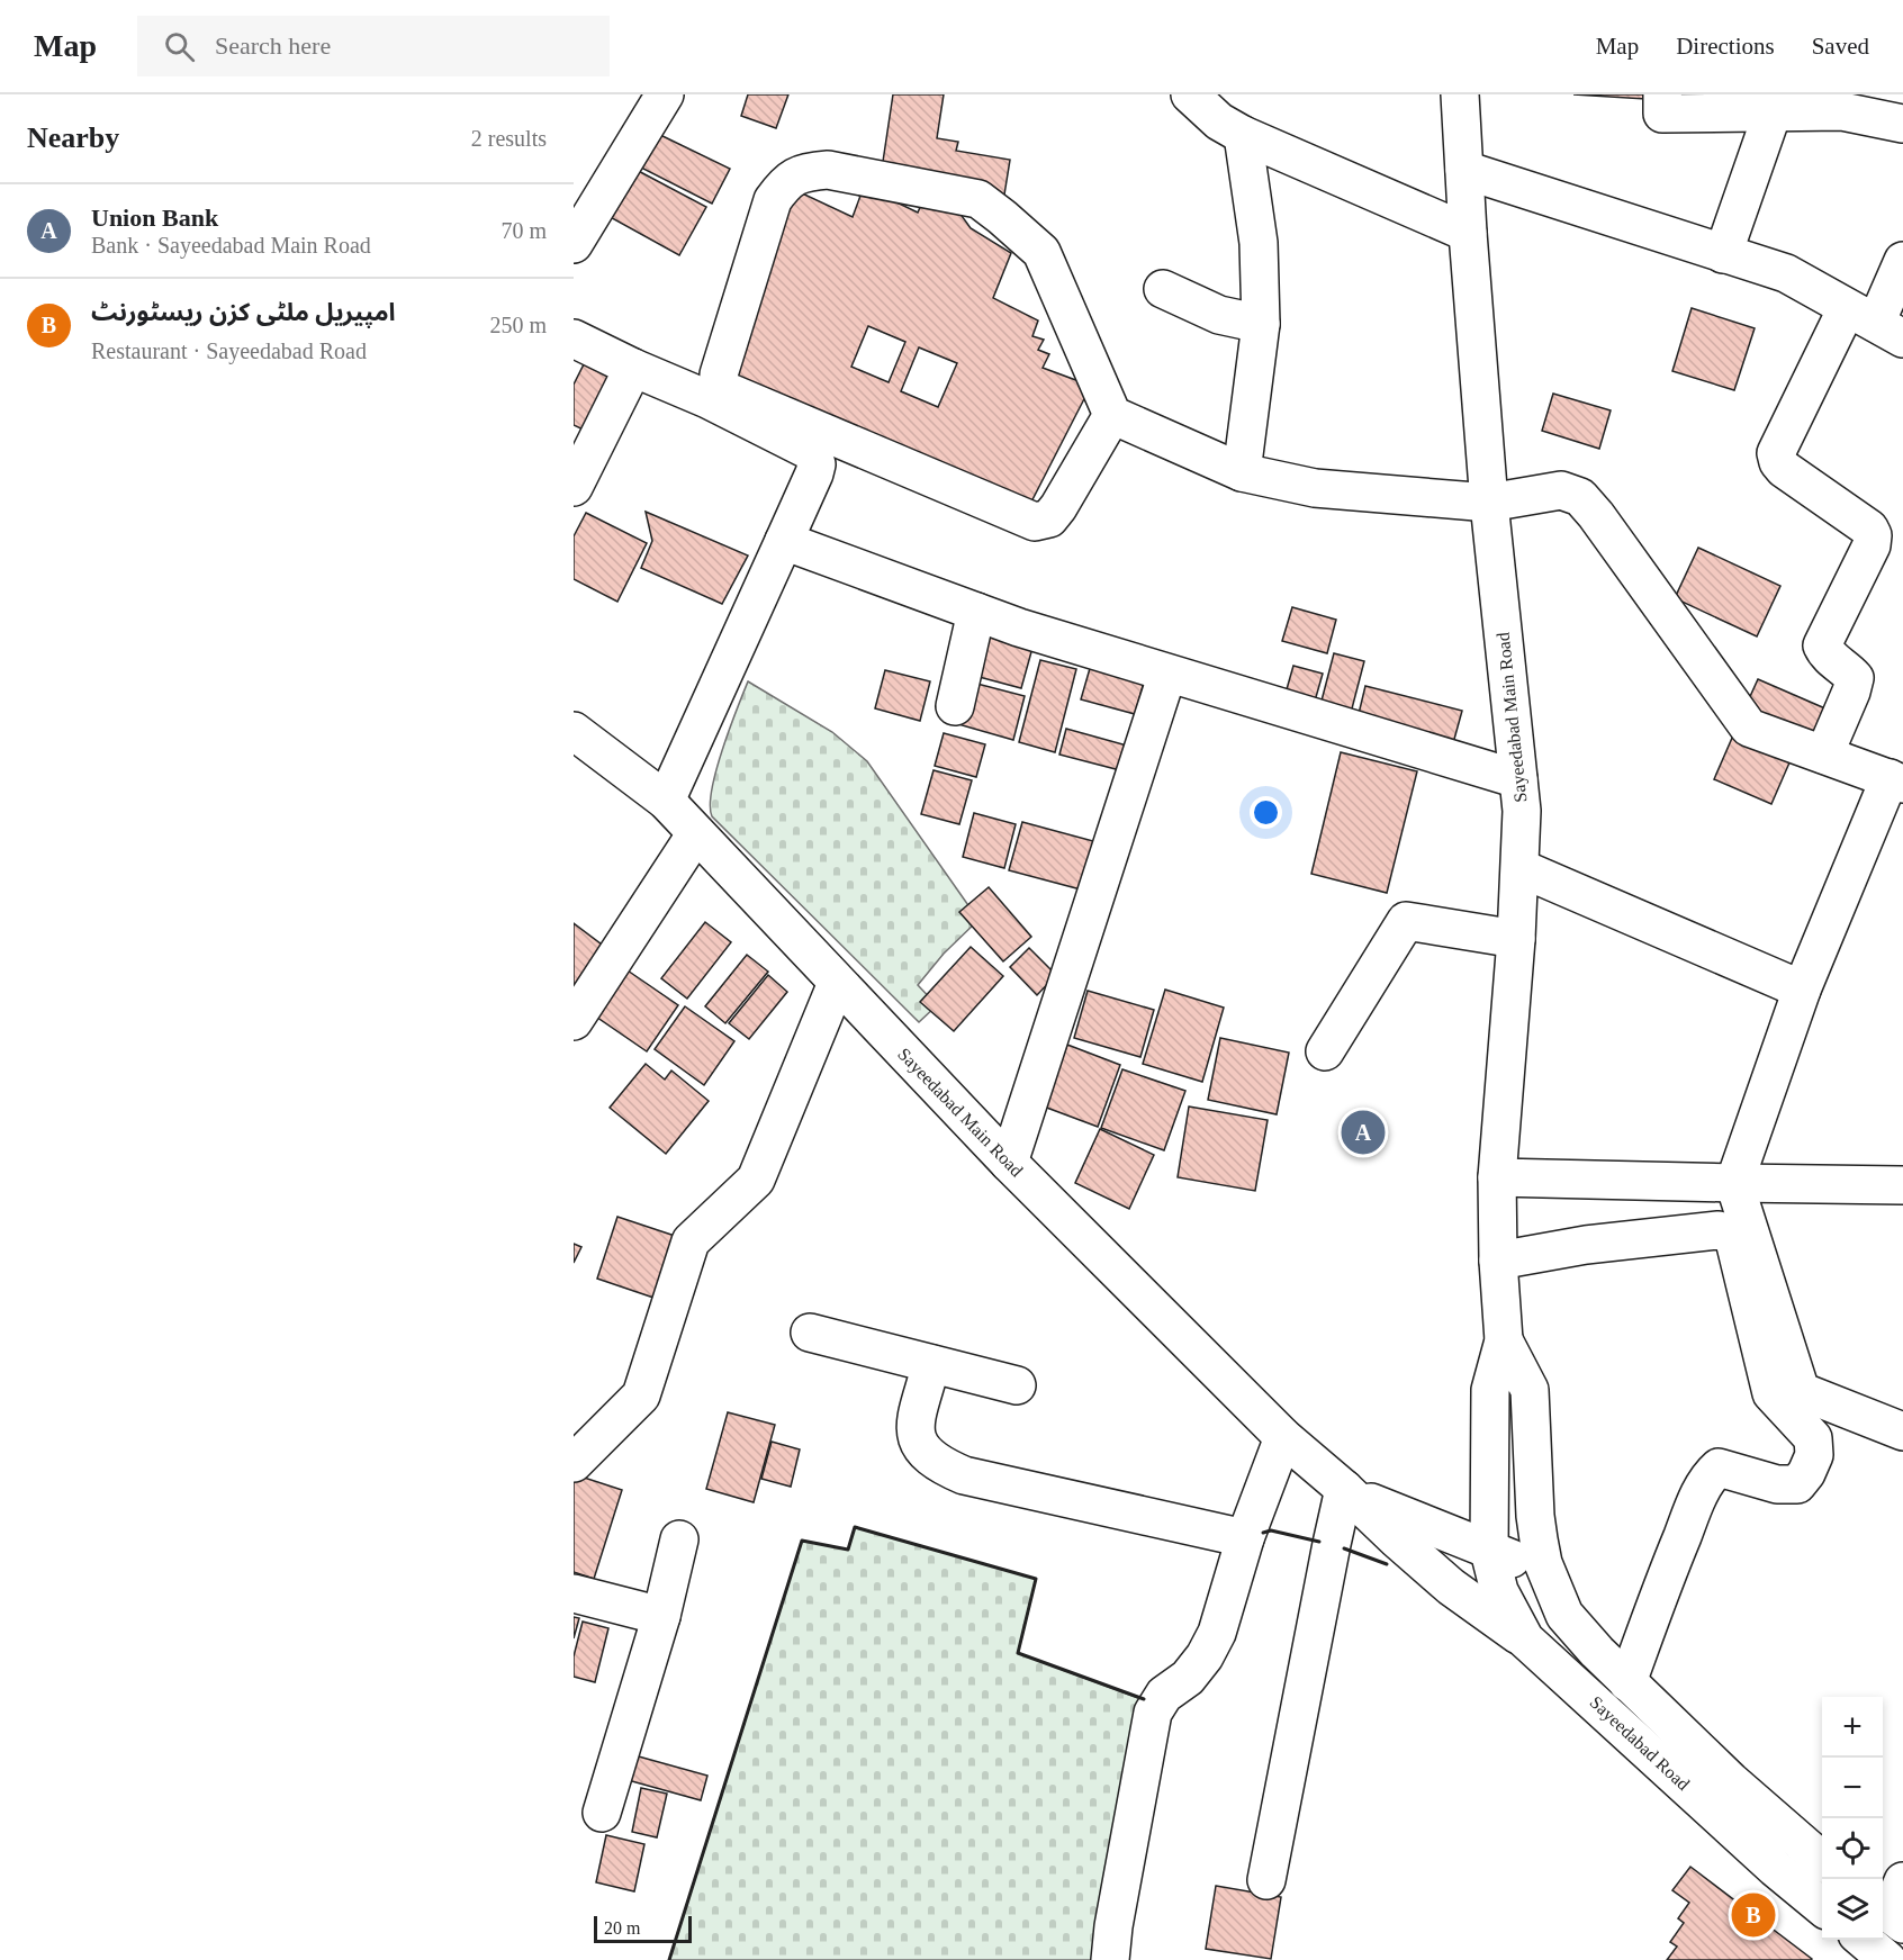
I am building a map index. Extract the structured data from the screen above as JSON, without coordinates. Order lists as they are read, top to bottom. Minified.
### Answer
{"streets":{"street":["Sayeedabad Main Road","Sayeedabad Road"]},"crossings":[["Sayeedabad Main Road","Sayeedabad Road"]],"scale_bar":"20 m","page":{"header":"Map","search":"Search here","nav":["Map","Directions","Saved"],"heading":["Nearby","2 results"],"list":[{"mark":"A","name":"Union Bank","note":"Bank · Sayeedabad Main Road","value":"70 m"},{"mark":"B","name":"امپیریل ملٹی کزن ریسٹورنٹ","note":"Restaurant · Sayeedabad Road","value":"250 m"}],"pins":["A","B"],"map_buttons":["+","−"],"scale":"20 m"}}
